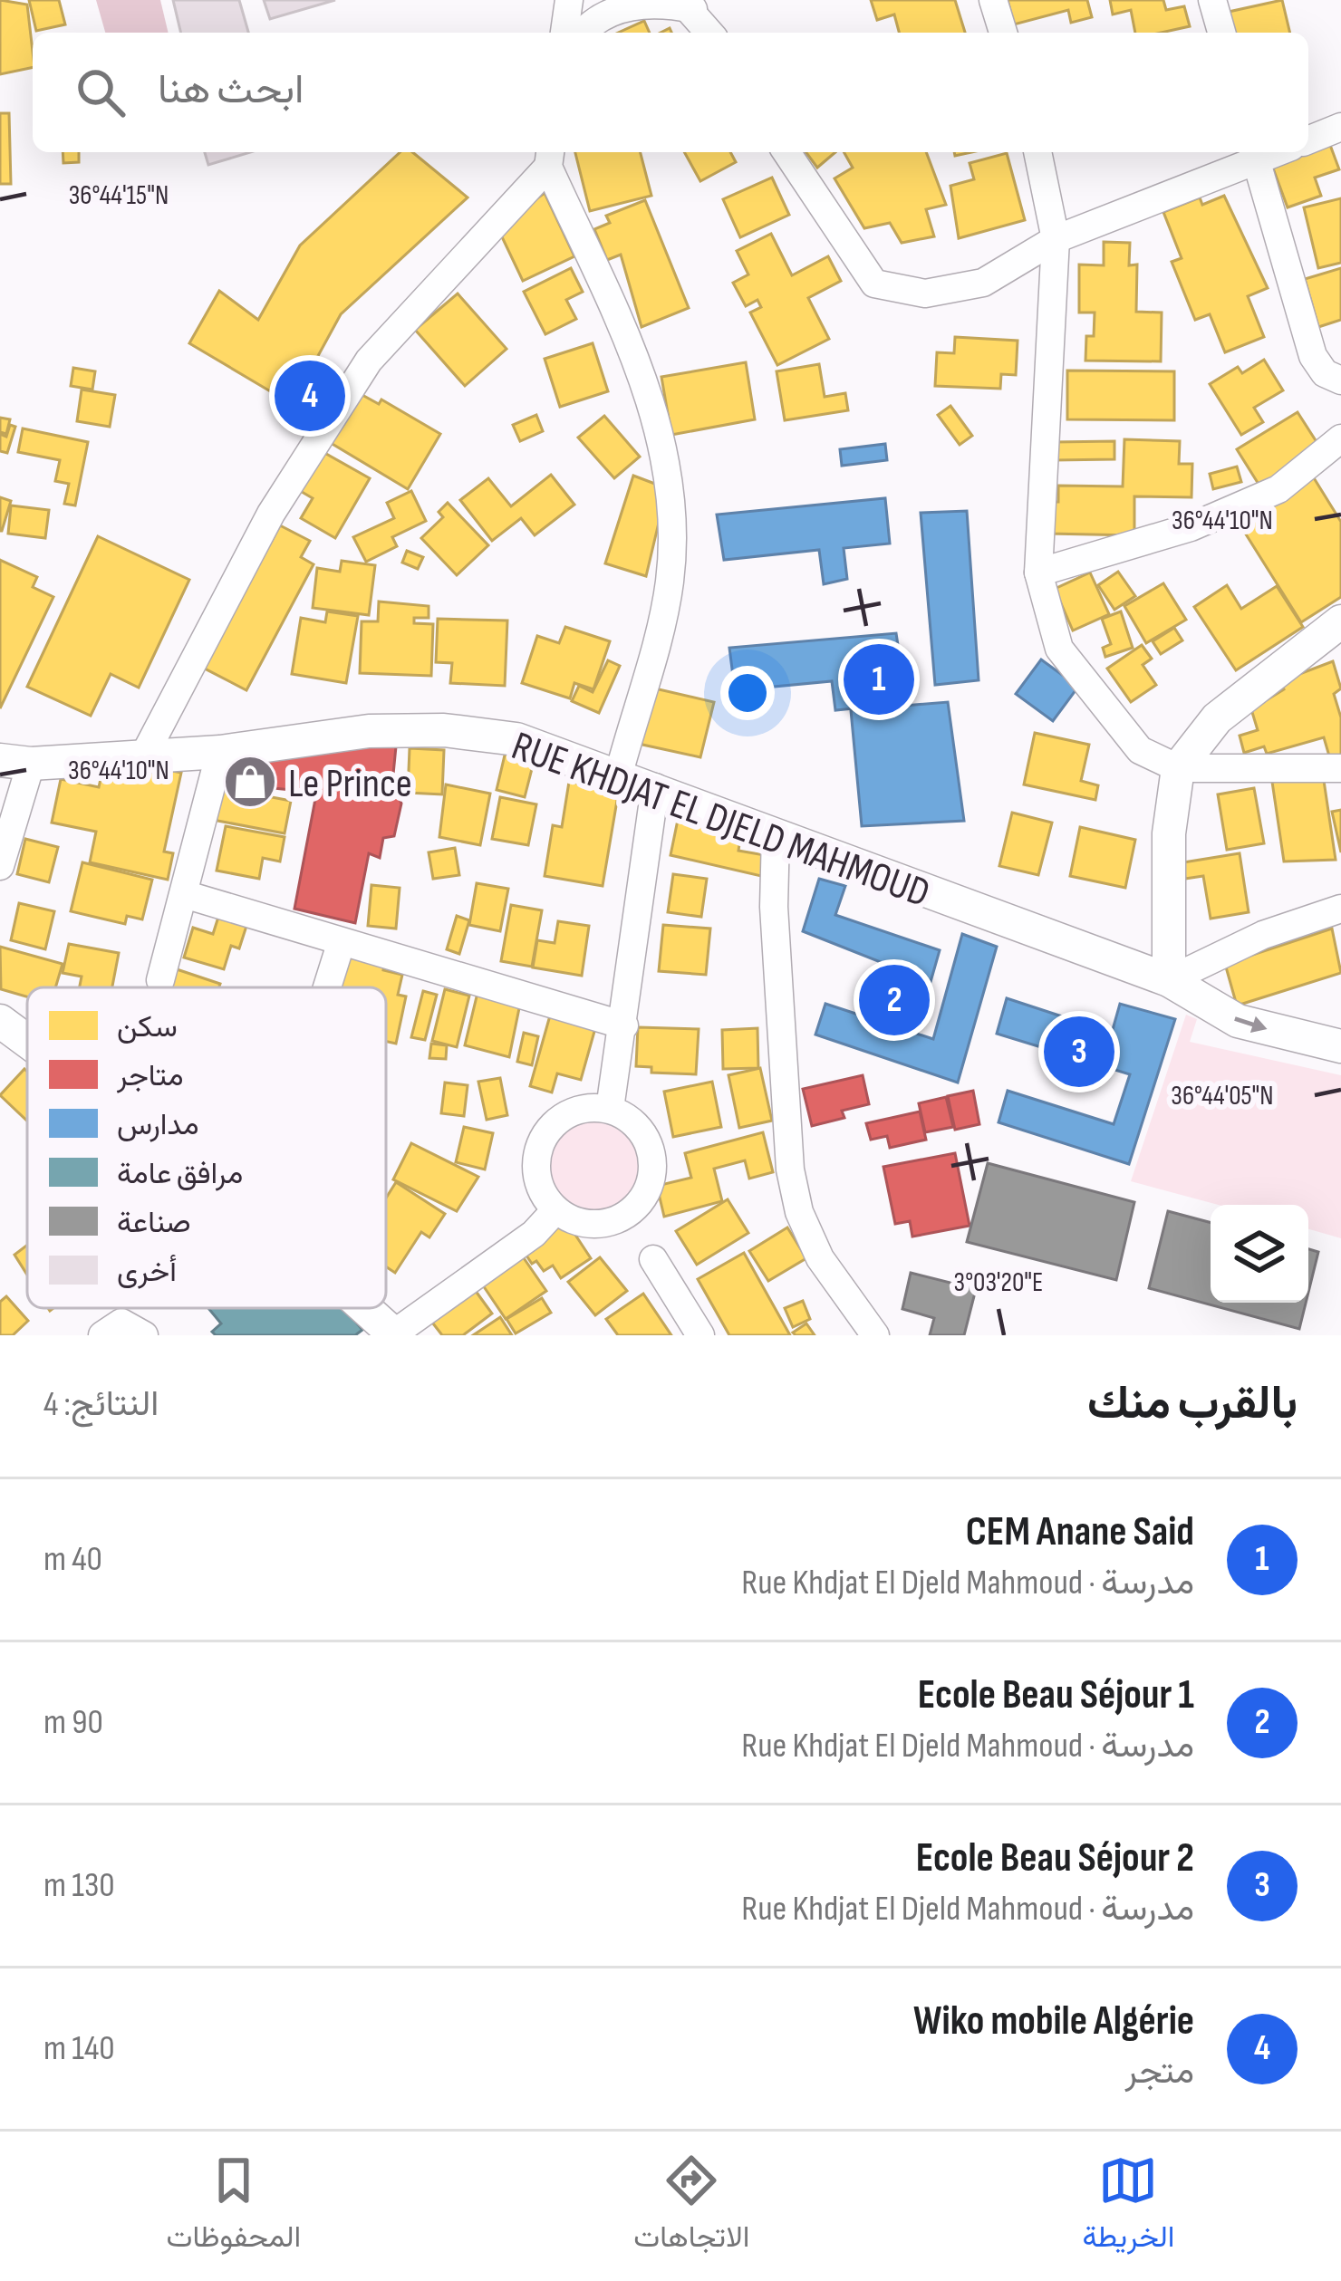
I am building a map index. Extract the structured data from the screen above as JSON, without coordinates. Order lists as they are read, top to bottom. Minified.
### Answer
{"streets":{"street":["RUE KHDJAT EL DJELD MAHMOUD"]},"places":{"shop":["Le Prince"]},"legend":["سكن","متاجر","مدارس","مرافق عامة","صناعة","أخرى"],"page":{"search":"ابحث هنا","pins":["4","1","2","3"],"heading":["بالقرب منك","النتائج: 4"],"list":[{"mark":"1","name":"CEM Anane Said","note":"مدرسة · Rue Khdjat El Djeld Mahmoud","value":"40 m"},{"mark":"2","name":"Ecole Beau Séjour 1","note":"مدرسة · Rue Khdjat El Djeld Mahmoud","value":"90 m"},{"mark":"3","name":"Ecole Beau Séjour 2","note":"مدرسة · Rue Khdjat El Djeld Mahmoud","value":"130 m"},{"mark":"4","name":"Wiko mobile Algérie","note":"متجر","value":"140 m"}],"nav":["الخريطة","الاتجاهات","المحفوظات"]},"coordinates":["36°44'15\"N","36°44'10\"N","36°44'05\"N","3°03'20\"E"]}
